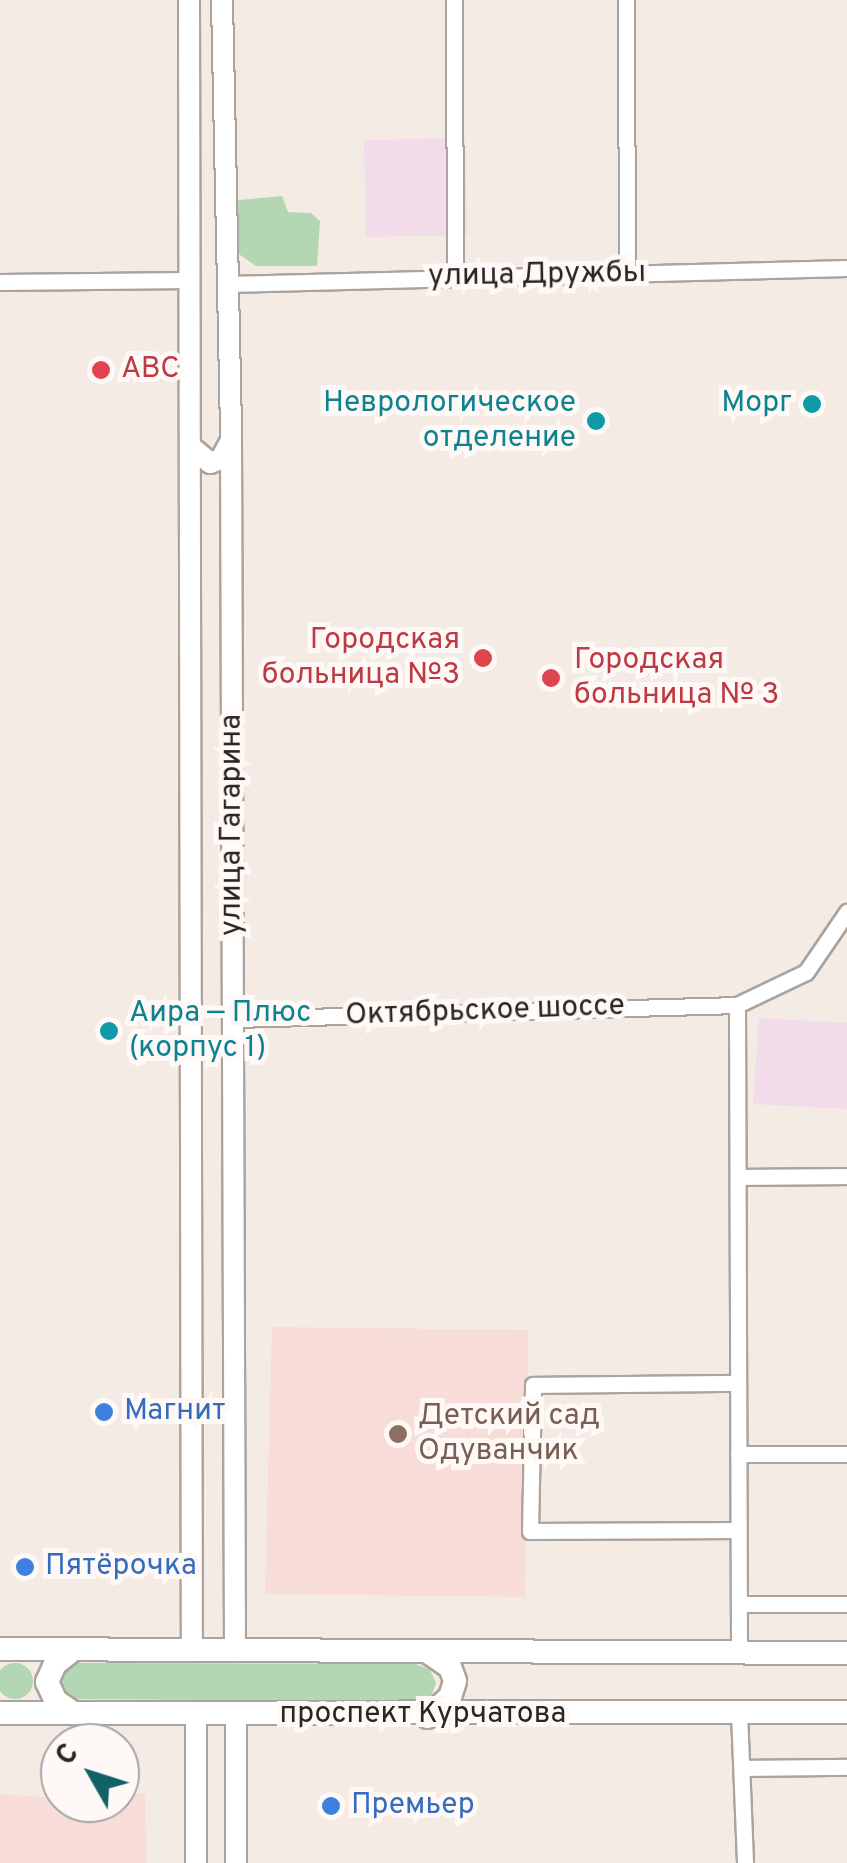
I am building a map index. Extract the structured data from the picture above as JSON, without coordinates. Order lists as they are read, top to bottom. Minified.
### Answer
{"streets":{"main road":["проспект Курчатова"],"street":["улица Дружбы","улица Гагарина","Октябрьское шоссе"]},"crossings":[["улица Дружбы","улица Гагарина"],["улица Гагарина","Октябрьское шоссе"]],"places":["ABC","Морг","Неврологическое отделение","Городская больница №3","Городская больница № 3","Аира — Плюс (корпус 1)","Магнит","Детский сад Одуванчик","Пятёрочка","Премьер"],"north":"top left"}
